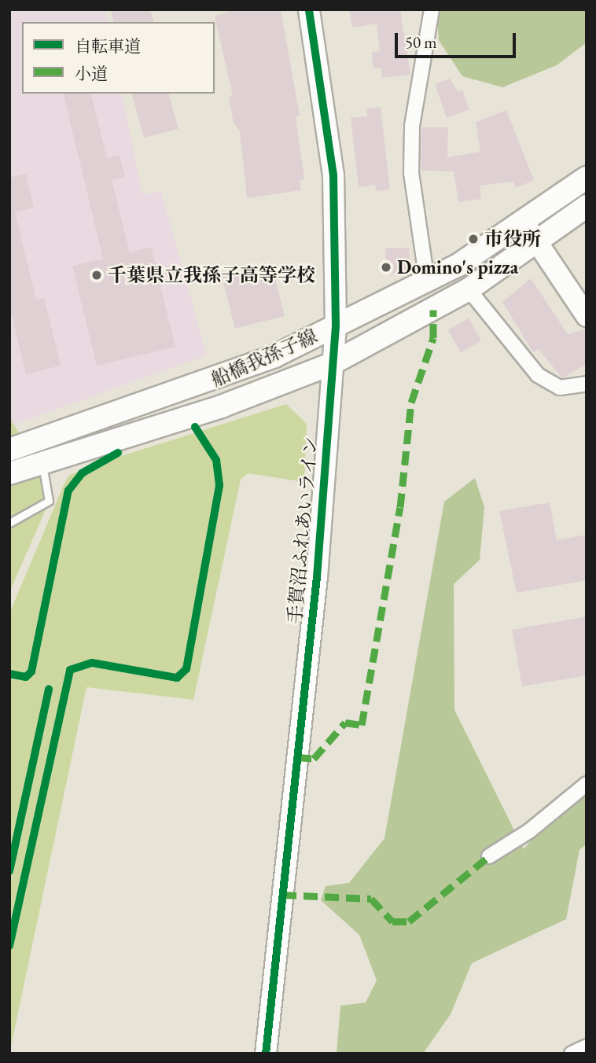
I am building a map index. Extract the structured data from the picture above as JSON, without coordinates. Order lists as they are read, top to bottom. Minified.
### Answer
{"streets":{"main road":["船橋我孫子線"],"street":["手賀沼ふれあいライン"]},"crossings":[["船橋我孫子線","手賀沼ふれあいライン"]],"places":["市役所","Domino's pizza","千葉県立我孫子高等学校"],"legend":["自転車道","小道"],"scale_bar":"50 m"}
